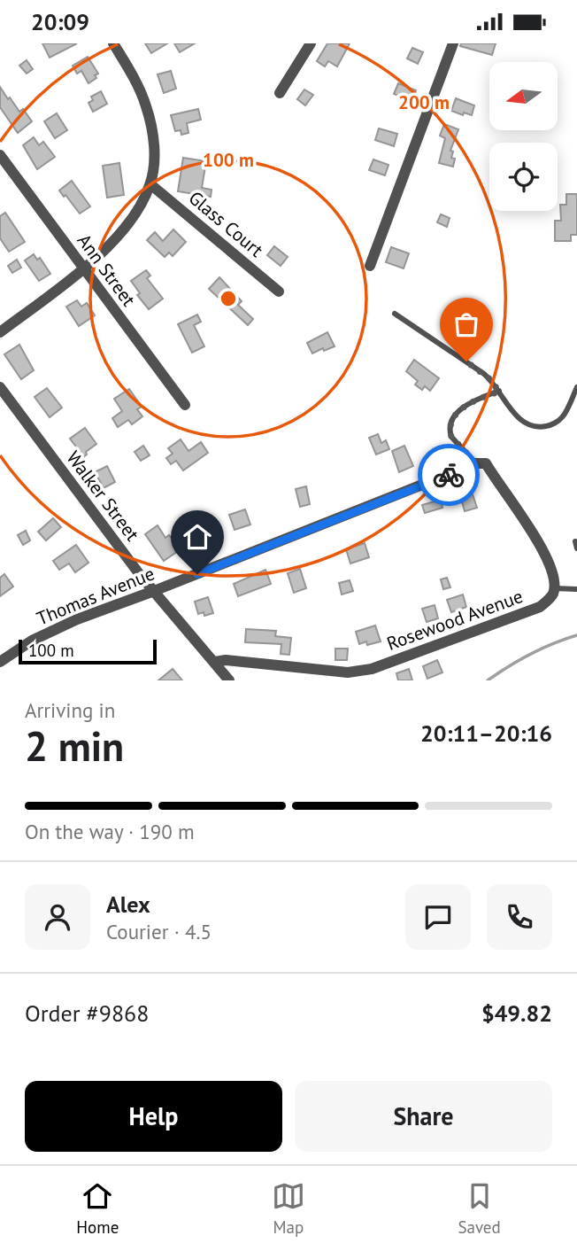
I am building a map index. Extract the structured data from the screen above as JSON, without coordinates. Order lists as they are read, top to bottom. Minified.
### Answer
{"streets":{"street":["Glass Court","Ann Street","Walker Street","Thomas Avenue","Rosewood Avenue"]},"crossings":[["Walker Street","Thomas Avenue"],["Walker Street","Rosewood Avenue"]],"scale_bar":"100 m","north":"left","page":{"status":"20:09","scale":"100 m","heading":["2 min","Arriving in","20:11–20:16"],"panel":["Alex","Courier · 4.5","Order #9868","$49.82"],"bar":"On the way · 190 m","buttons":["Help","Share"],"tabs":["Home","Map","Saved"]},"rings":["200 m","100 m"]}
